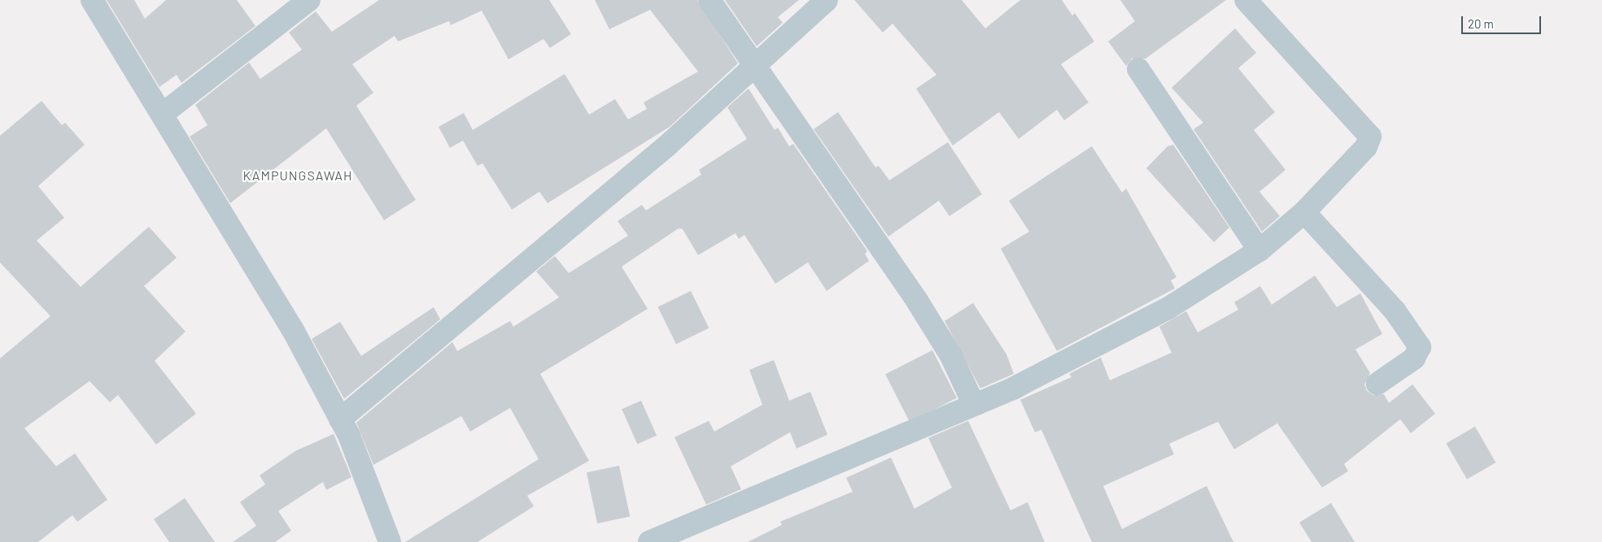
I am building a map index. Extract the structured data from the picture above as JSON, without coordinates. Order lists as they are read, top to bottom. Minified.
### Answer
{"districts":["KAMPUNGSAWAH"],"scale_bar":"20 m"}
